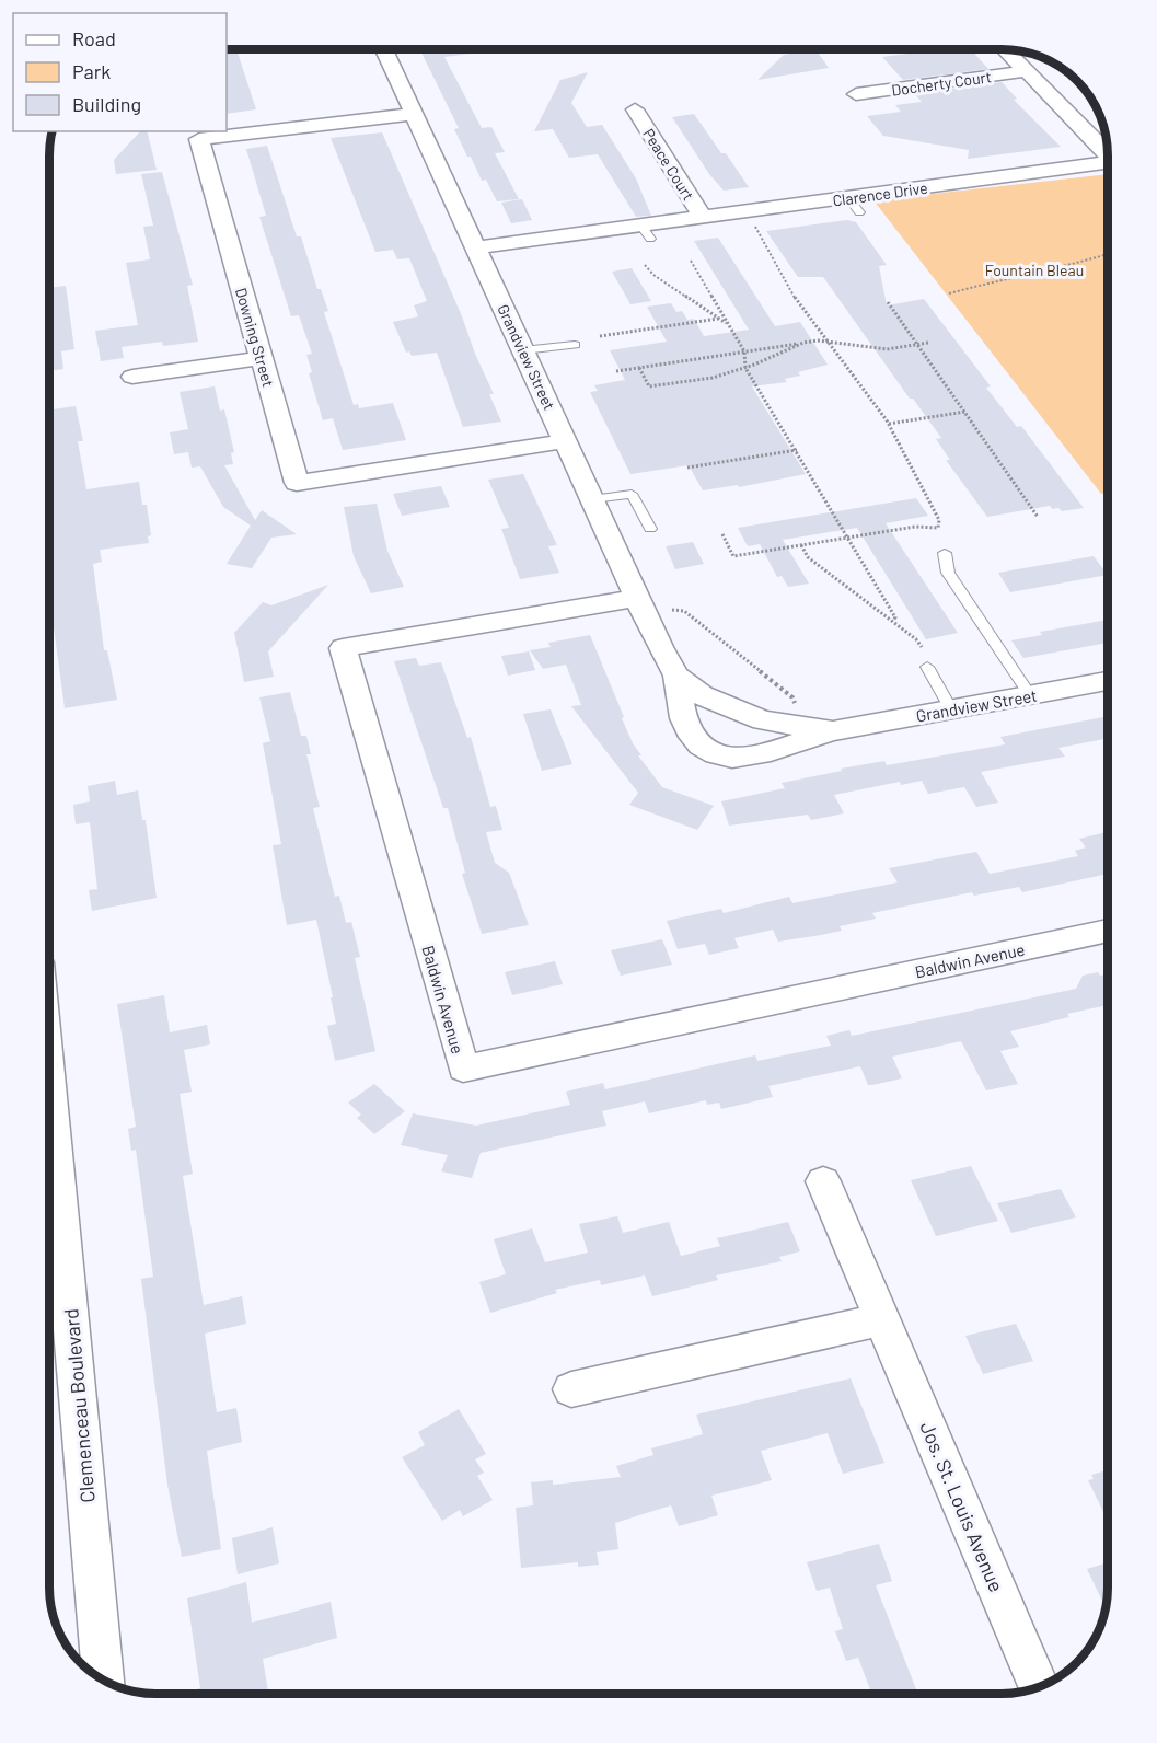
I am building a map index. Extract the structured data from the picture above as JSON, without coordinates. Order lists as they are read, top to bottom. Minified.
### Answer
{"streets":{"street":["Docherty Court","Peace Court","Clarence Drive","Downing Street","Grandview Street","Baldwin Avenue","Clemenceau Boulevard","Jos. St. Louis Avenue"]},"crossings":[["Docherty Court","Clarence Drive"],["Peace Court","Clarence Drive"],["Clarence Drive","Grandview Street"],["Downing Street","Grandview Street"],["Grandview Street","Baldwin Avenue"]],"parks":["Fountain Bleau"],"legend":["Road","Park","Building"]}
